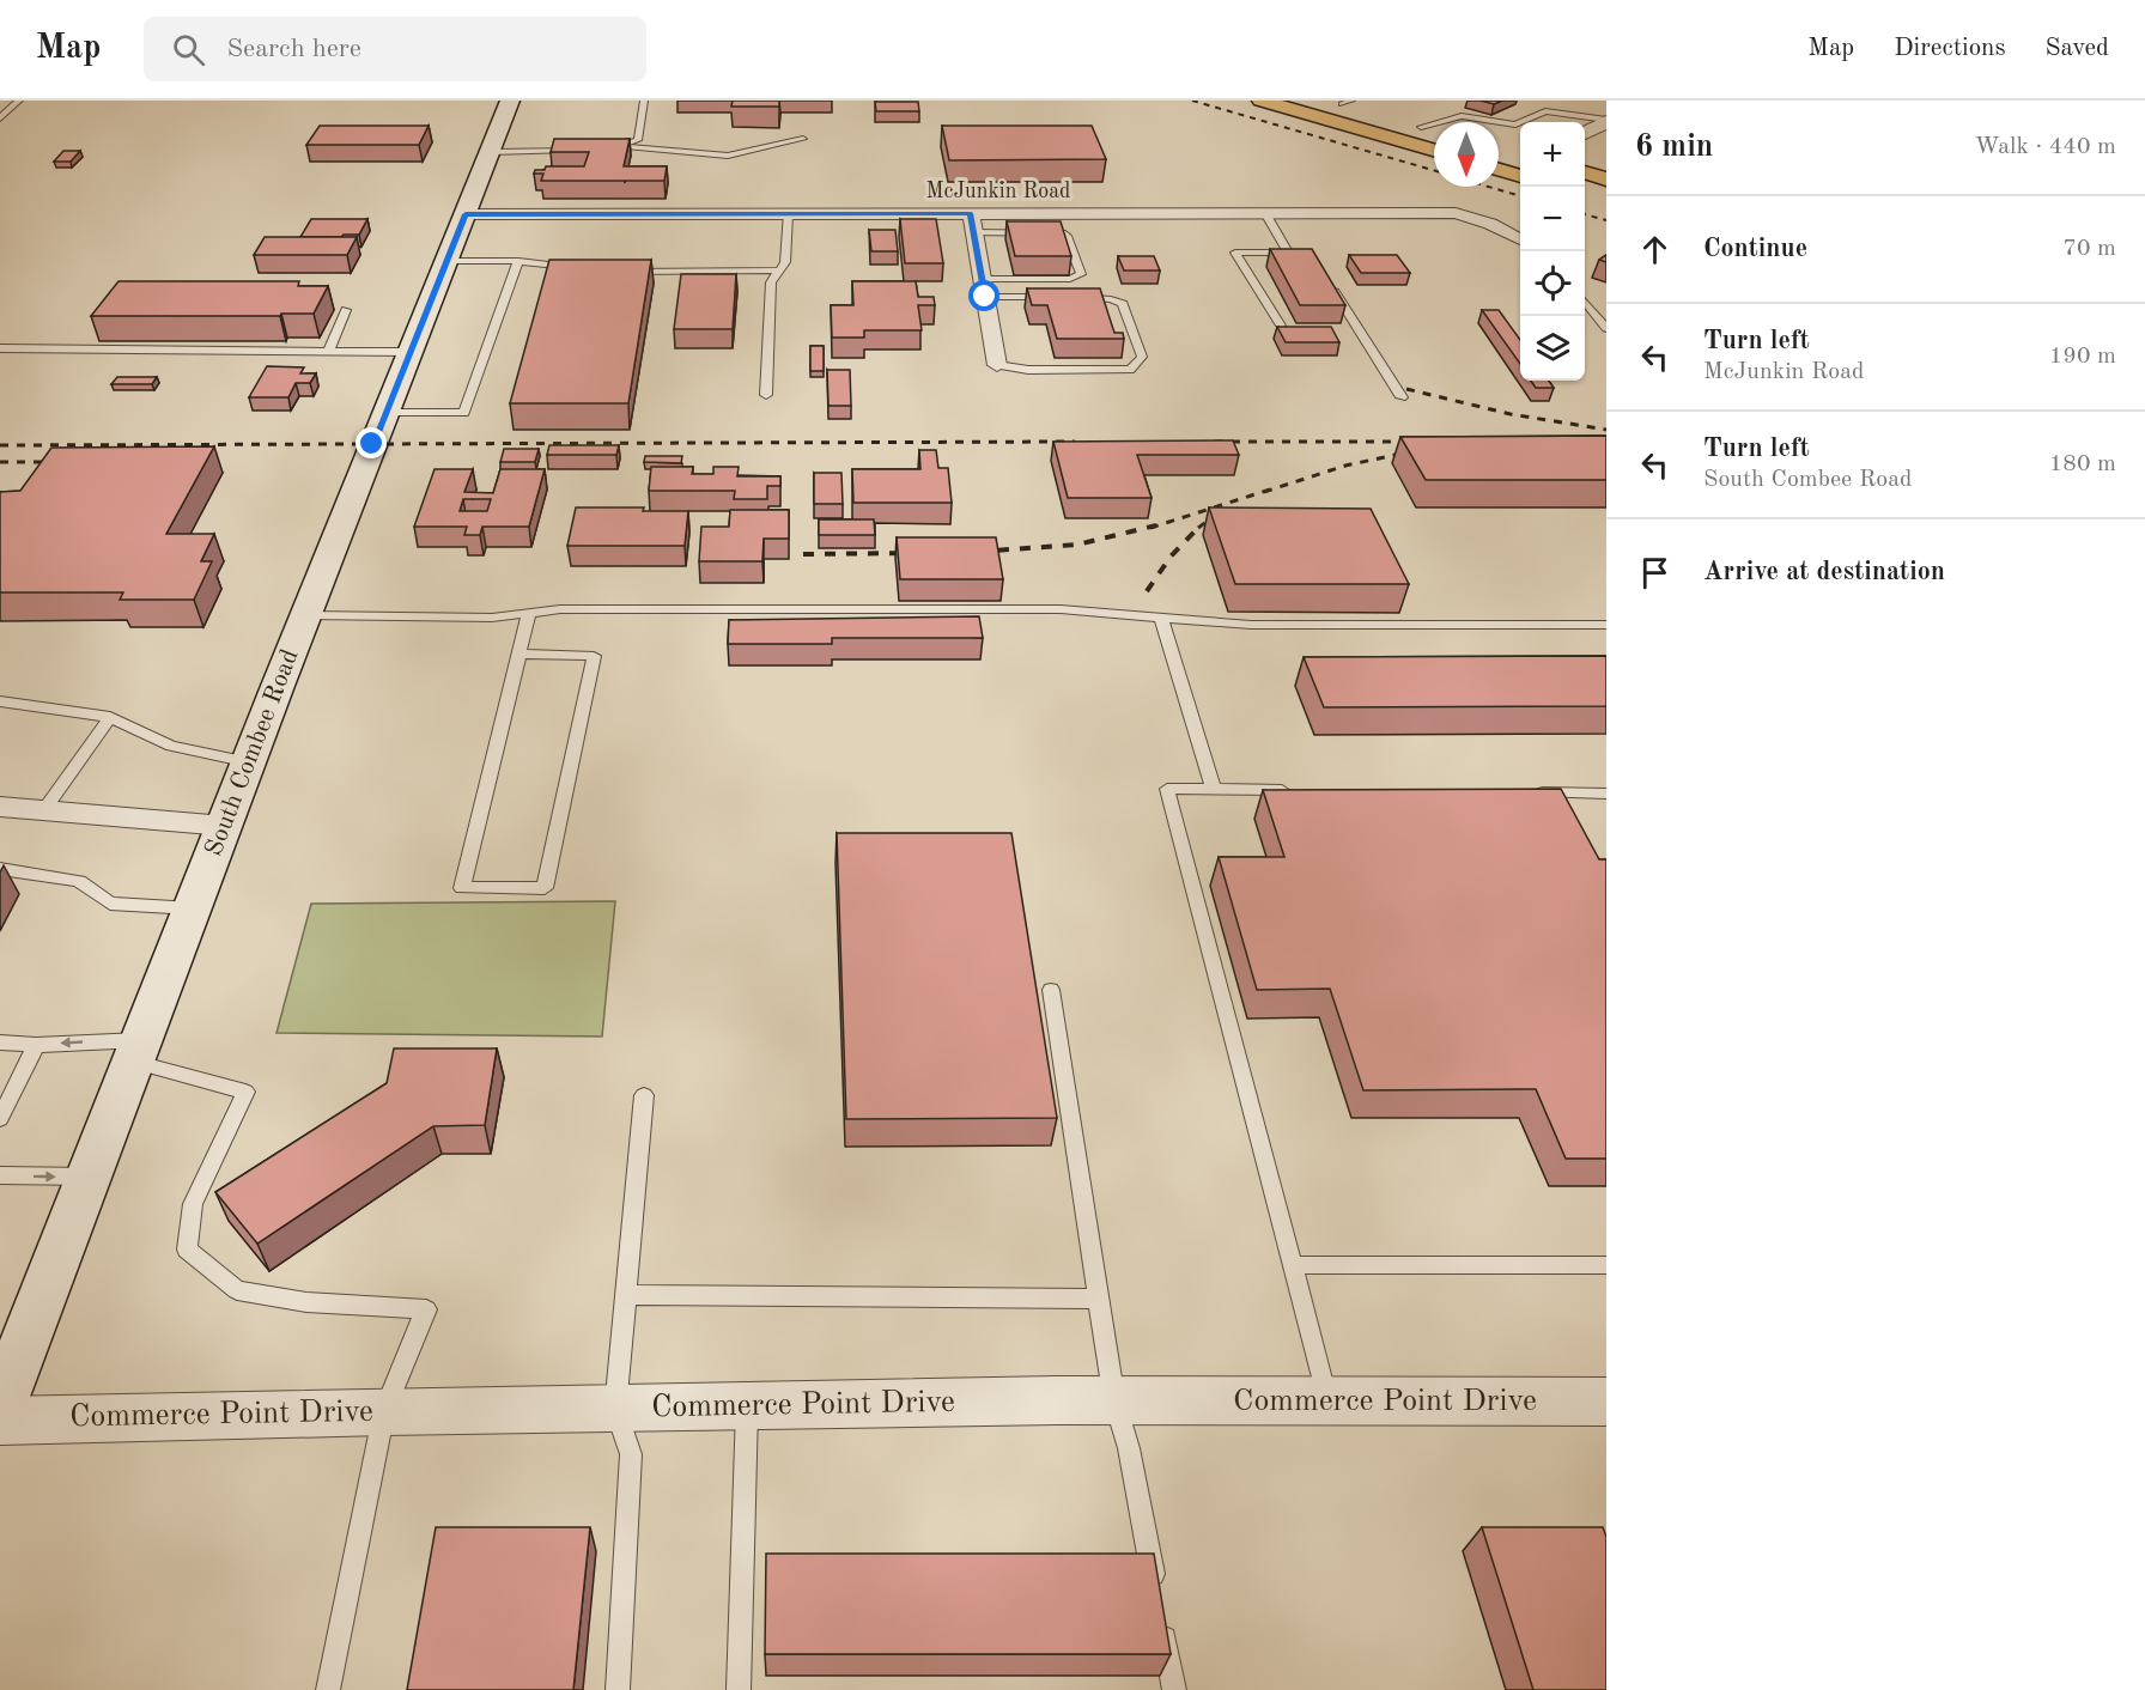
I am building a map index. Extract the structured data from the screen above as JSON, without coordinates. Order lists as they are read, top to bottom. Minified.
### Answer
{"streets":{"main road":["South Combee Road"],"street":["McJunkin Road","Commerce Point Drive"]},"crossings":[["McJunkin Road","South Combee Road"]],"north":"bottom","page":{"header":"Map","search":"Search here","nav":["Map","Directions","Saved"],"heading":["6 min","Walk · 440 m"],"map_buttons":["+","−"],"list":[["Continue","70 m"],["Turn left","McJunkin Road","190 m"],["Turn left","South Combee Road","180 m"],"Arrive at destination"]}}
